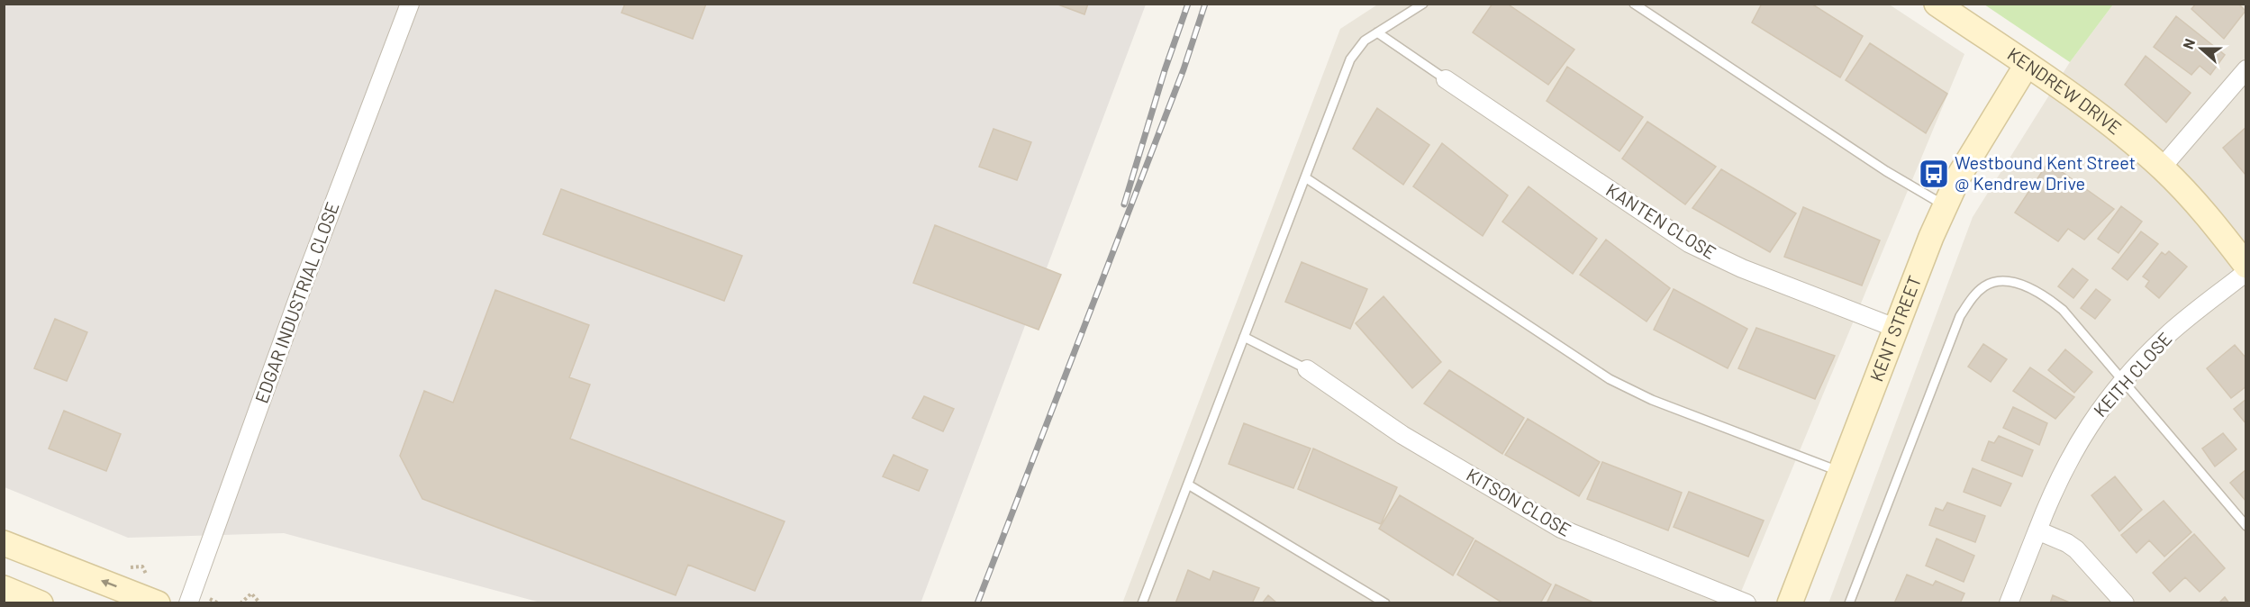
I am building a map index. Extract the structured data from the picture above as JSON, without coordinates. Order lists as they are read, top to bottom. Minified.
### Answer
{"streets":{"street":["KENDREW DRIVE","KANTEN CLOSE","EDGAR INDUSTRIAL CLOSE","KENT STREET","KEITH CLOSE","KITSON CLOSE"]},"crossings":[["KENDREW DRIVE","KENT STREET"],["KANTEN CLOSE","KENT STREET"]],"places":{"bus stop":["Westbound Kent Street @ Kendrew Drive"]},"north":"left"}
